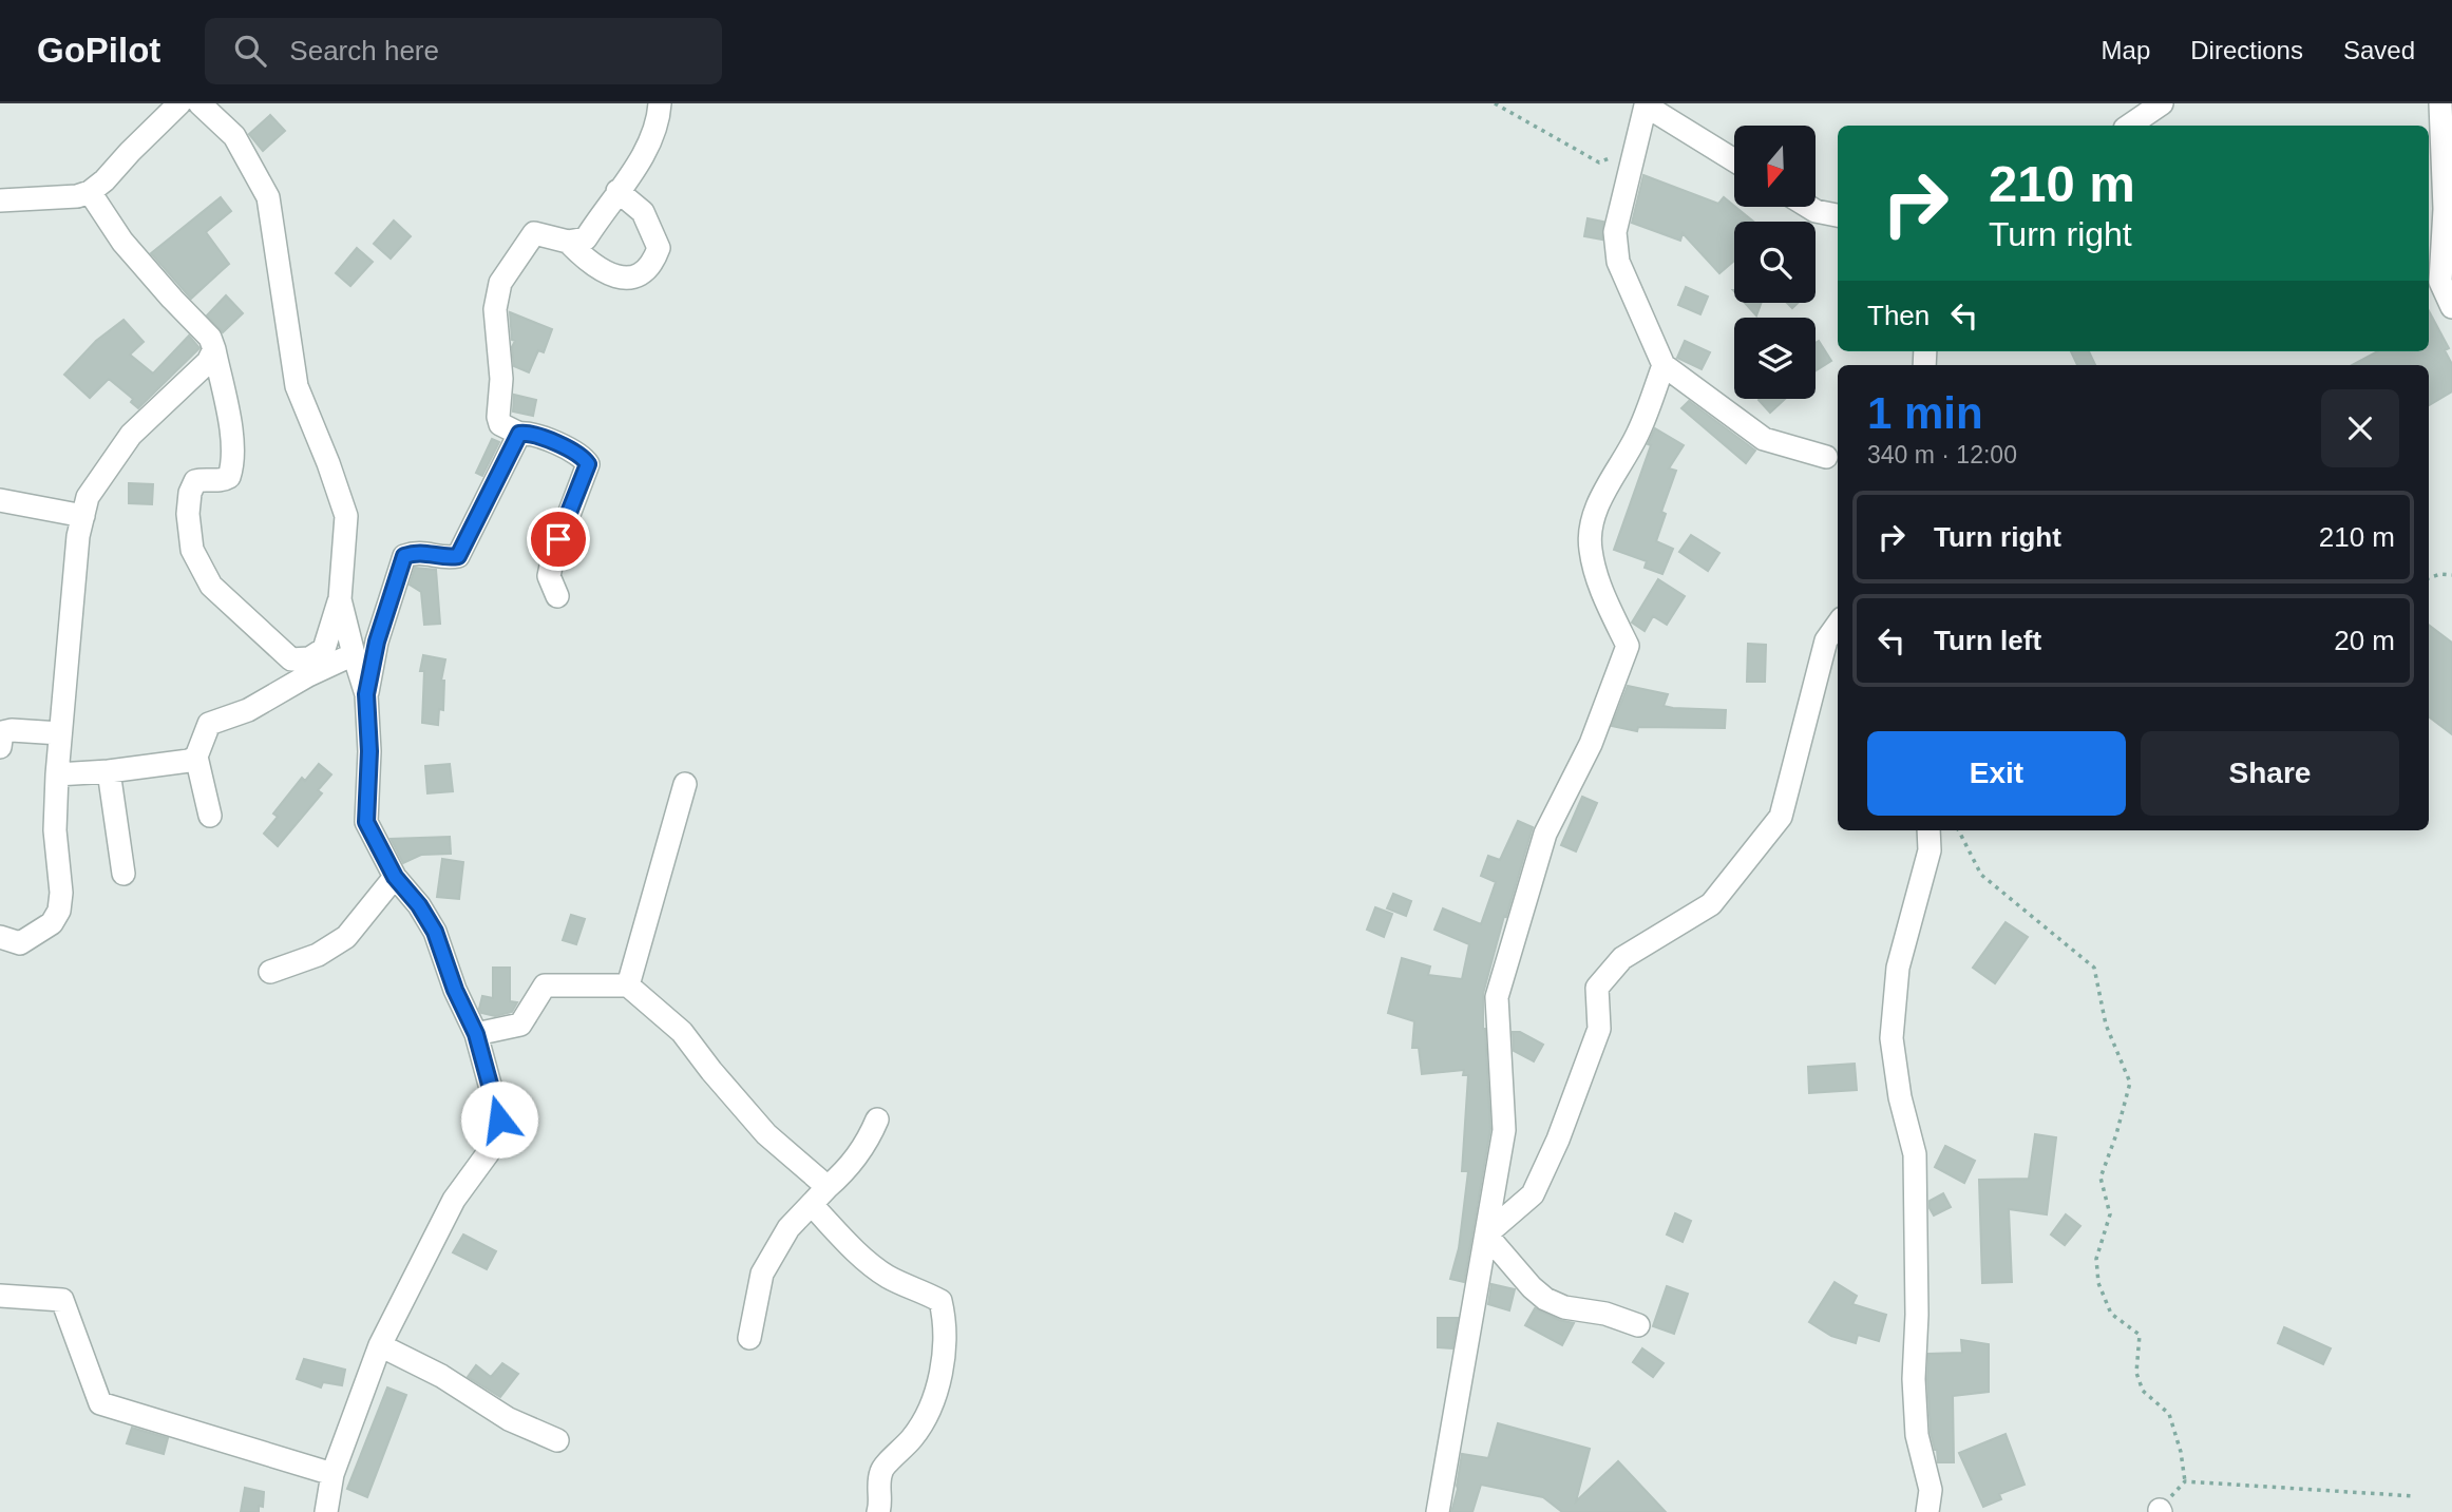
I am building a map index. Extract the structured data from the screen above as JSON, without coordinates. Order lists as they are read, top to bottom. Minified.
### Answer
{"north":"bottom","page":{"header":"GoPilot","search":"Search here","nav":["Map","Directions","Saved"],"turn":["210 m","Turn right"],"then":"Then","heading":["1 min","340 m · 12:00"],"list":[{"name":"Turn right","value":"210 m"},{"name":"Turn left","value":"20 m"}],"buttons":["Exit","Share"]}}
